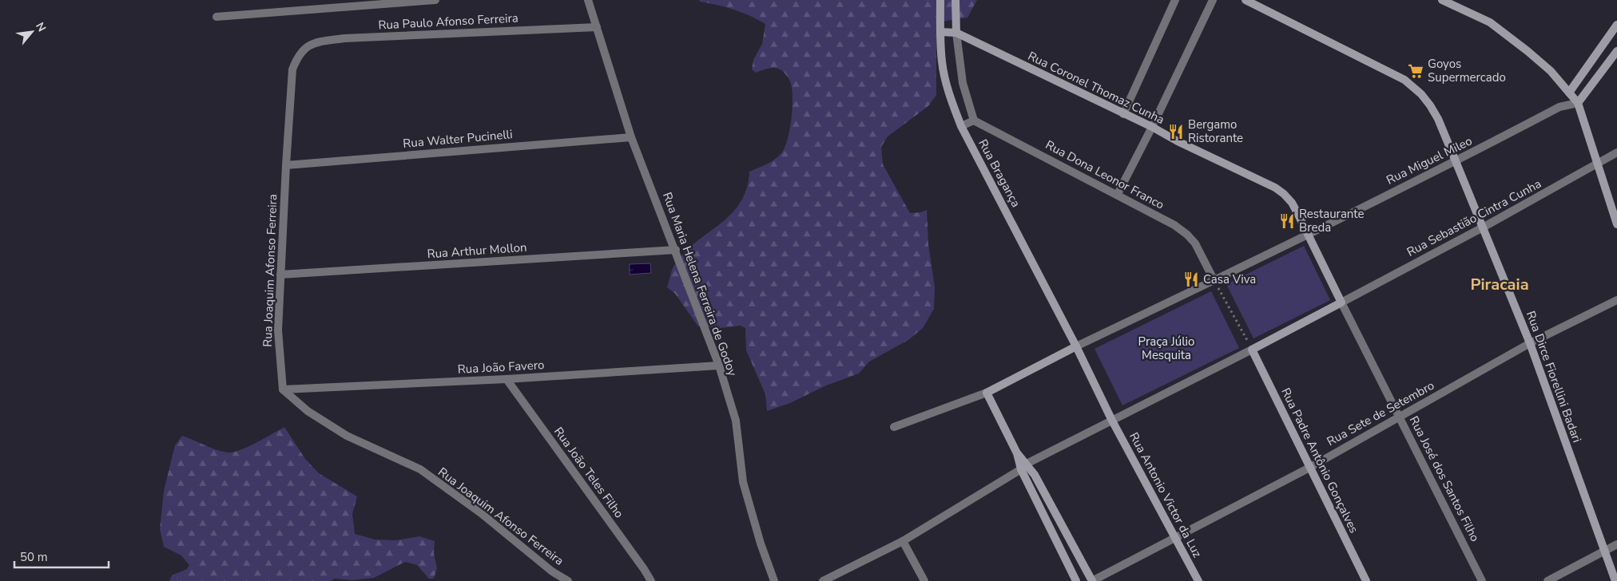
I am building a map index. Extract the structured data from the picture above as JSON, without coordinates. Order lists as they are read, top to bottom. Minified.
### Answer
{"streets":{"street":["Rua Paulo Afonso Ferreira","Rua Coronel Thomaz Cunha","Rua Walter Pucinelli","Rua Miguel Mileo","Rua Bragança","Rua Dona Leonor Franco","Rua Sebastião Cintra Cunha","Rua Arthur Mollon","Rua Joaquim Afonso Ferreira","Rua Maria Helena Ferreira de Godoy","Rua João Favero","Rua Dirce Fiorellini Badari","Rua Sete de Setembro","Rua Padre Antônio Gonçalves","Rua João Teles Filho","Rua José dos Santos Filho","Rua Antonio Victor da Luz"]},"crossings":[["Rua Paulo Afonso Ferreira","Rua Joaquim Afonso Ferreira"],["Rua Paulo Afonso Ferreira","Rua Maria Helena Ferreira de Godoy"],["Rua Coronel Thomaz Cunha","Rua Miguel Mileo"],["Rua Coronel Thomaz Cunha","Rua Bragança"],["Rua Coronel Thomaz Cunha","Rua Sebastião Cintra Cunha"],["Rua Coronel Thomaz Cunha","Rua José dos Santos Filho"],["Rua Walter Pucinelli","Rua Joaquim Afonso Ferreira"],["Rua Walter Pucinelli","Rua Maria Helena Ferreira de Godoy"],["Rua Miguel Mileo","Rua Dona Leonor Franco"],["Rua Miguel Mileo","Rua Dirce Fiorellini Badari"],["Rua Sebastião Cintra Cunha","Rua Dirce Fiorellini Badari"],["Rua Sebastião Cintra Cunha","Rua José dos Santos Filho"],["Rua Arthur Mollon","Rua Joaquim Afonso Ferreira"],["Rua Arthur Mollon","Rua Maria Helena Ferreira de Godoy"],["Rua Joaquim Afonso Ferreira","Rua João Favero"],["Rua Maria Helena Ferreira de Godoy","Rua João Favero"],["Rua João Favero","Rua João Teles Filho"],["Rua Dirce Fiorellini Badari","Rua Sete de Setembro"],["Rua Sete de Setembro","Rua Padre Antônio Gonçalves"],["Rua Sete de Setembro","Rua José dos Santos Filho"],["Rua Sete de Setembro","Rua Antonio Victor da Luz"]],"districts":["Piracaia"],"parks":["Praça Júlio Mesquita"],"places":{"supermarket":["Goyos Supermercado"],"restaurant":["Bergamo Ristorante","Restaurante Breda","Casa Viva"]},"scale_bar":"50 m","north":"top right"}
